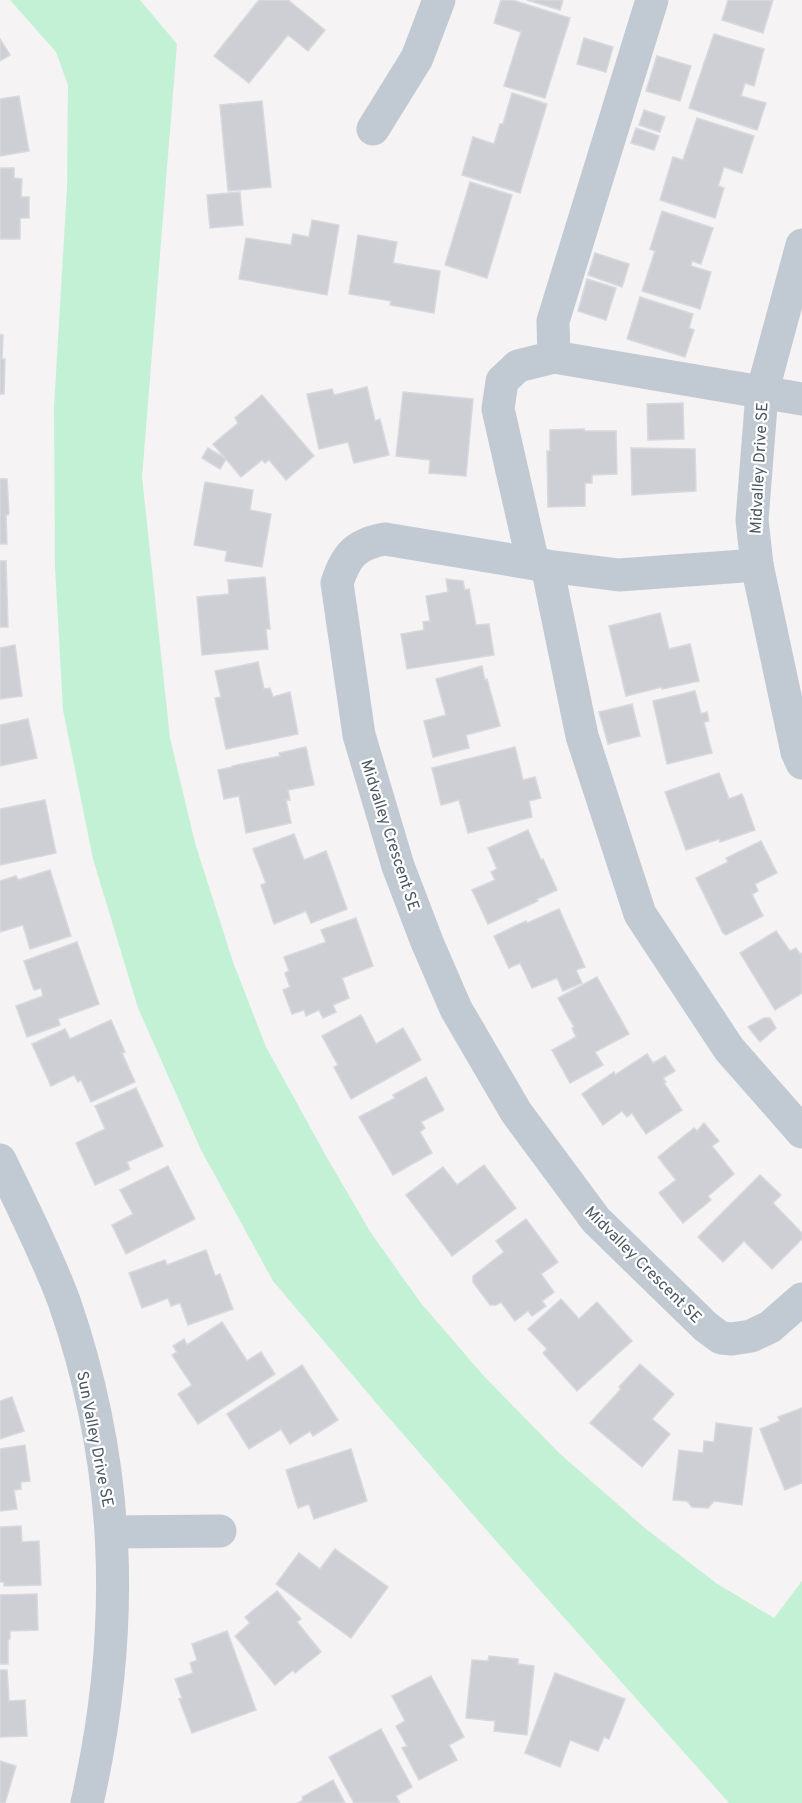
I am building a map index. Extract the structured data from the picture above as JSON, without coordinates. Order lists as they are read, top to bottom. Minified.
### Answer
{"streets":{"street":["Midvalley Drive SE","Midvalley Crescent SE","Sun Valley Drive SE"]},"crossings":[["Midvalley Drive SE","Midvalley Crescent SE"]]}
